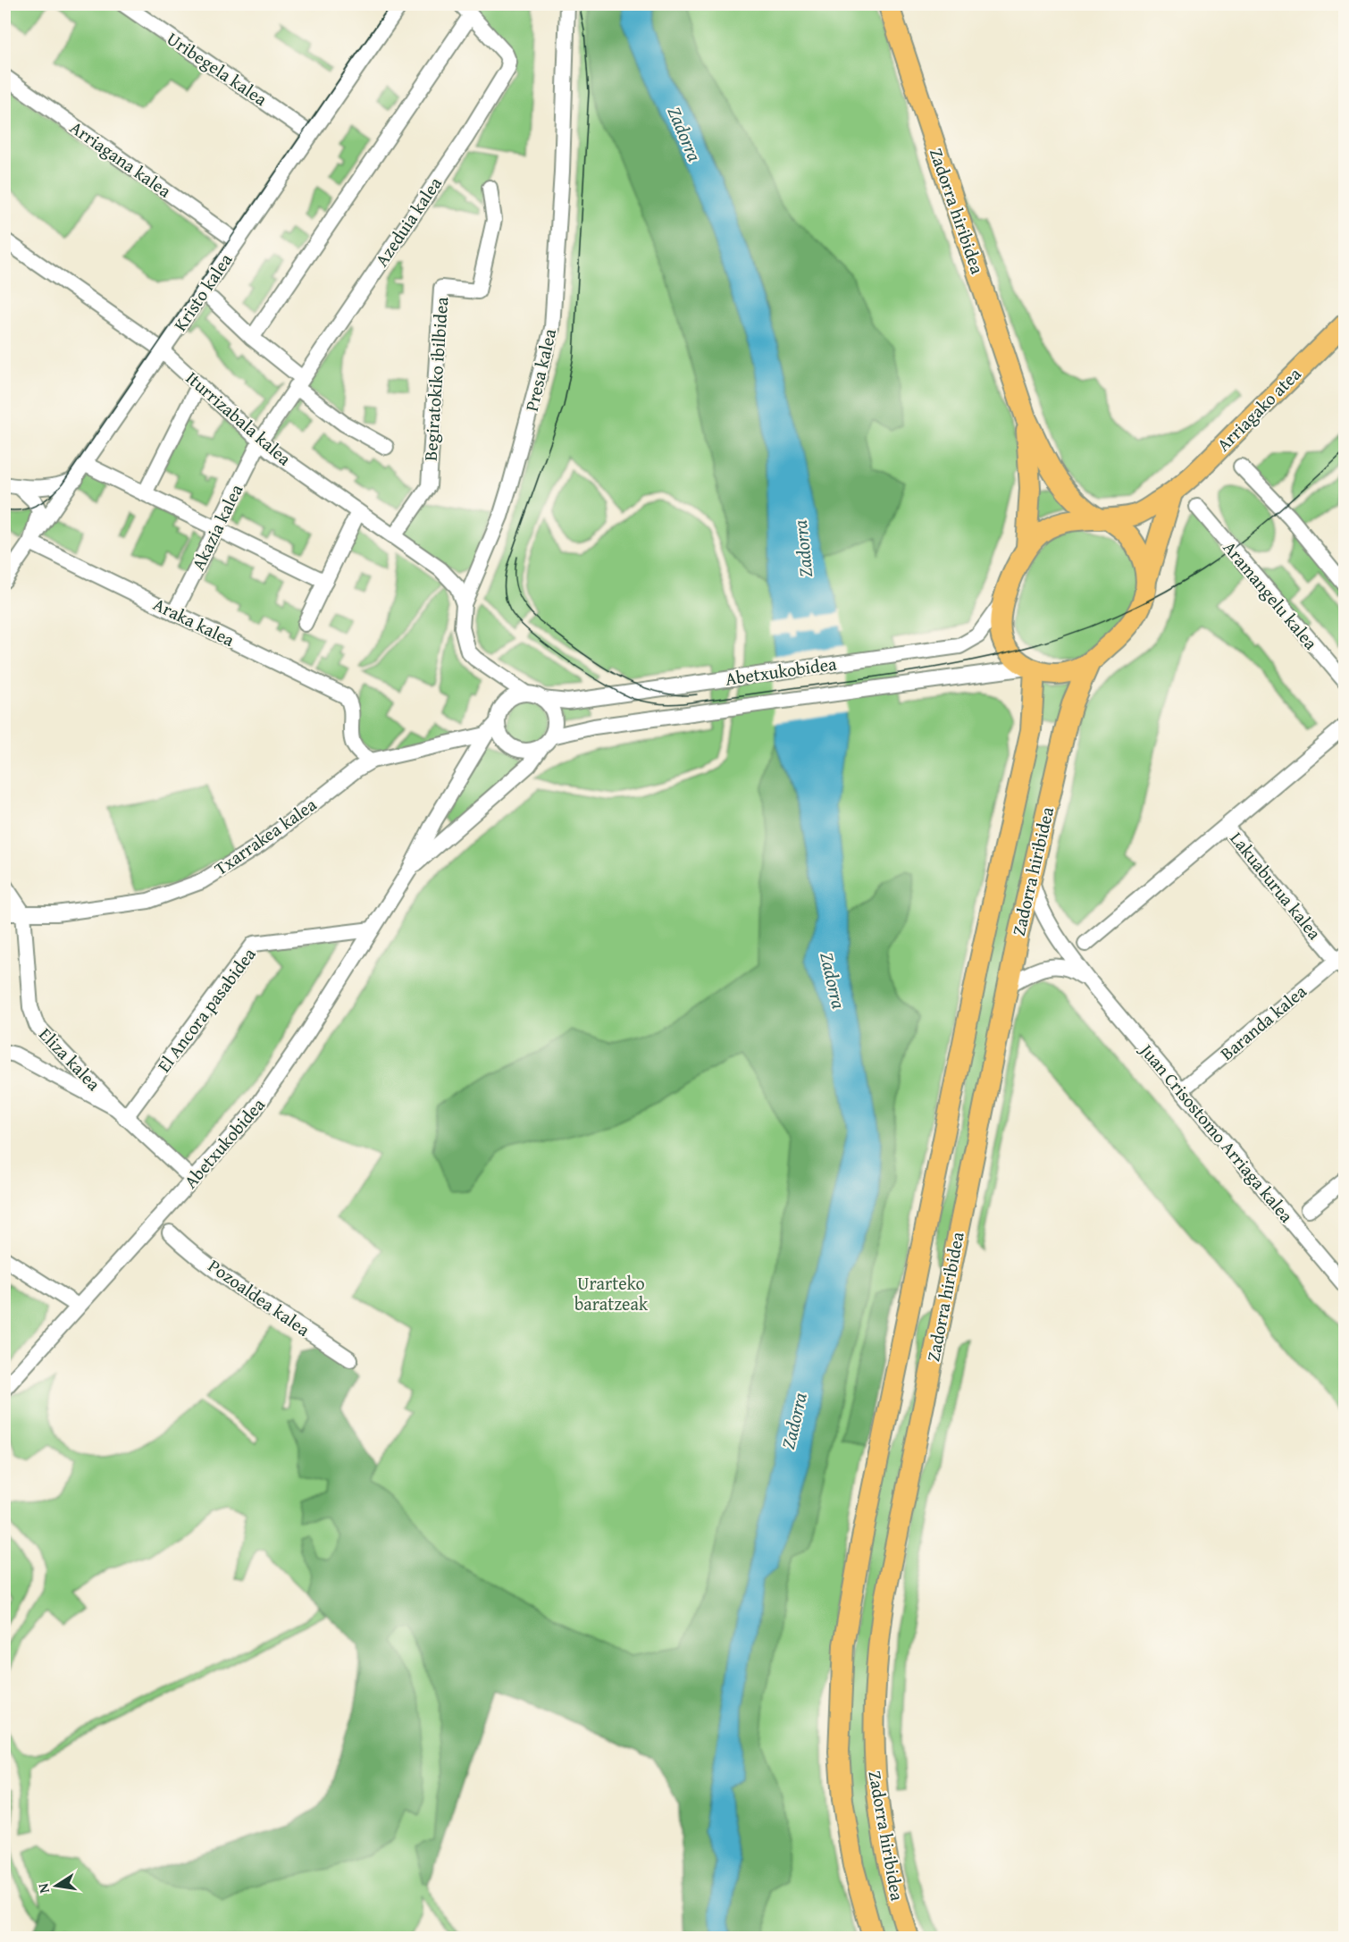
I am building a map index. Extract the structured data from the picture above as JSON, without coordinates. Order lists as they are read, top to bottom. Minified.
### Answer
{"streets":{"main road":["Zadorra hiribidea","Arriagako atea"],"street":["Uribegela kalea","Arriagana kalea","Azeduia kalea","Kristo kalea","Presa kalea","Begiratokiko ibilbidea","Iturrizabala kalea","Akazia kalea","Aramangelu kalea","Araka kalea","Abetxukobidea","Txarrakea kalea","Lakuaburua kalea","El Ancora pasabidea","Baranda kalea","Eliza kalea","Juan Crisostomo Arriaga kalea","Pozoaldea kalea"]},"crossings":[["Uribegela kalea","Kristo kalea"],["Arriagana kalea","Kristo kalea"],["Zadorra hiribidea","Arriagako atea"],["Zadorra hiribidea","Abetxukobidea"],["Zadorra hiribidea","Juan Crisostomo Arriaga kalea"],["Azeduia kalea","Iturrizabala kalea"],["Azeduia kalea","Akazia kalea"],["Kristo kalea","Iturrizabala kalea"],["Kristo kalea","Araka kalea"],["Presa kalea","Iturrizabala kalea"],["Presa kalea","Abetxukobidea"],["Begiratokiko ibilbidea","Iturrizabala kalea"],["Arriagako atea","Abetxukobidea"],["Iturrizabala kalea","Akazia kalea"],["Akazia kalea","Araka kalea"],["Araka kalea","Txarrakea kalea"],["Abetxukobidea","Txarrakea kalea"],["Abetxukobidea","El Ancora pasabidea"],["Txarrakea kalea","Eliza kalea"],["Lakuaburua kalea","Baranda kalea"],["El Ancora pasabidea","Eliza kalea"],["Baranda kalea","Juan Crisostomo Arriaga kalea"]],"water":["Zadorra"],"parks":["Urarteko baratzeak"],"north":"left"}
